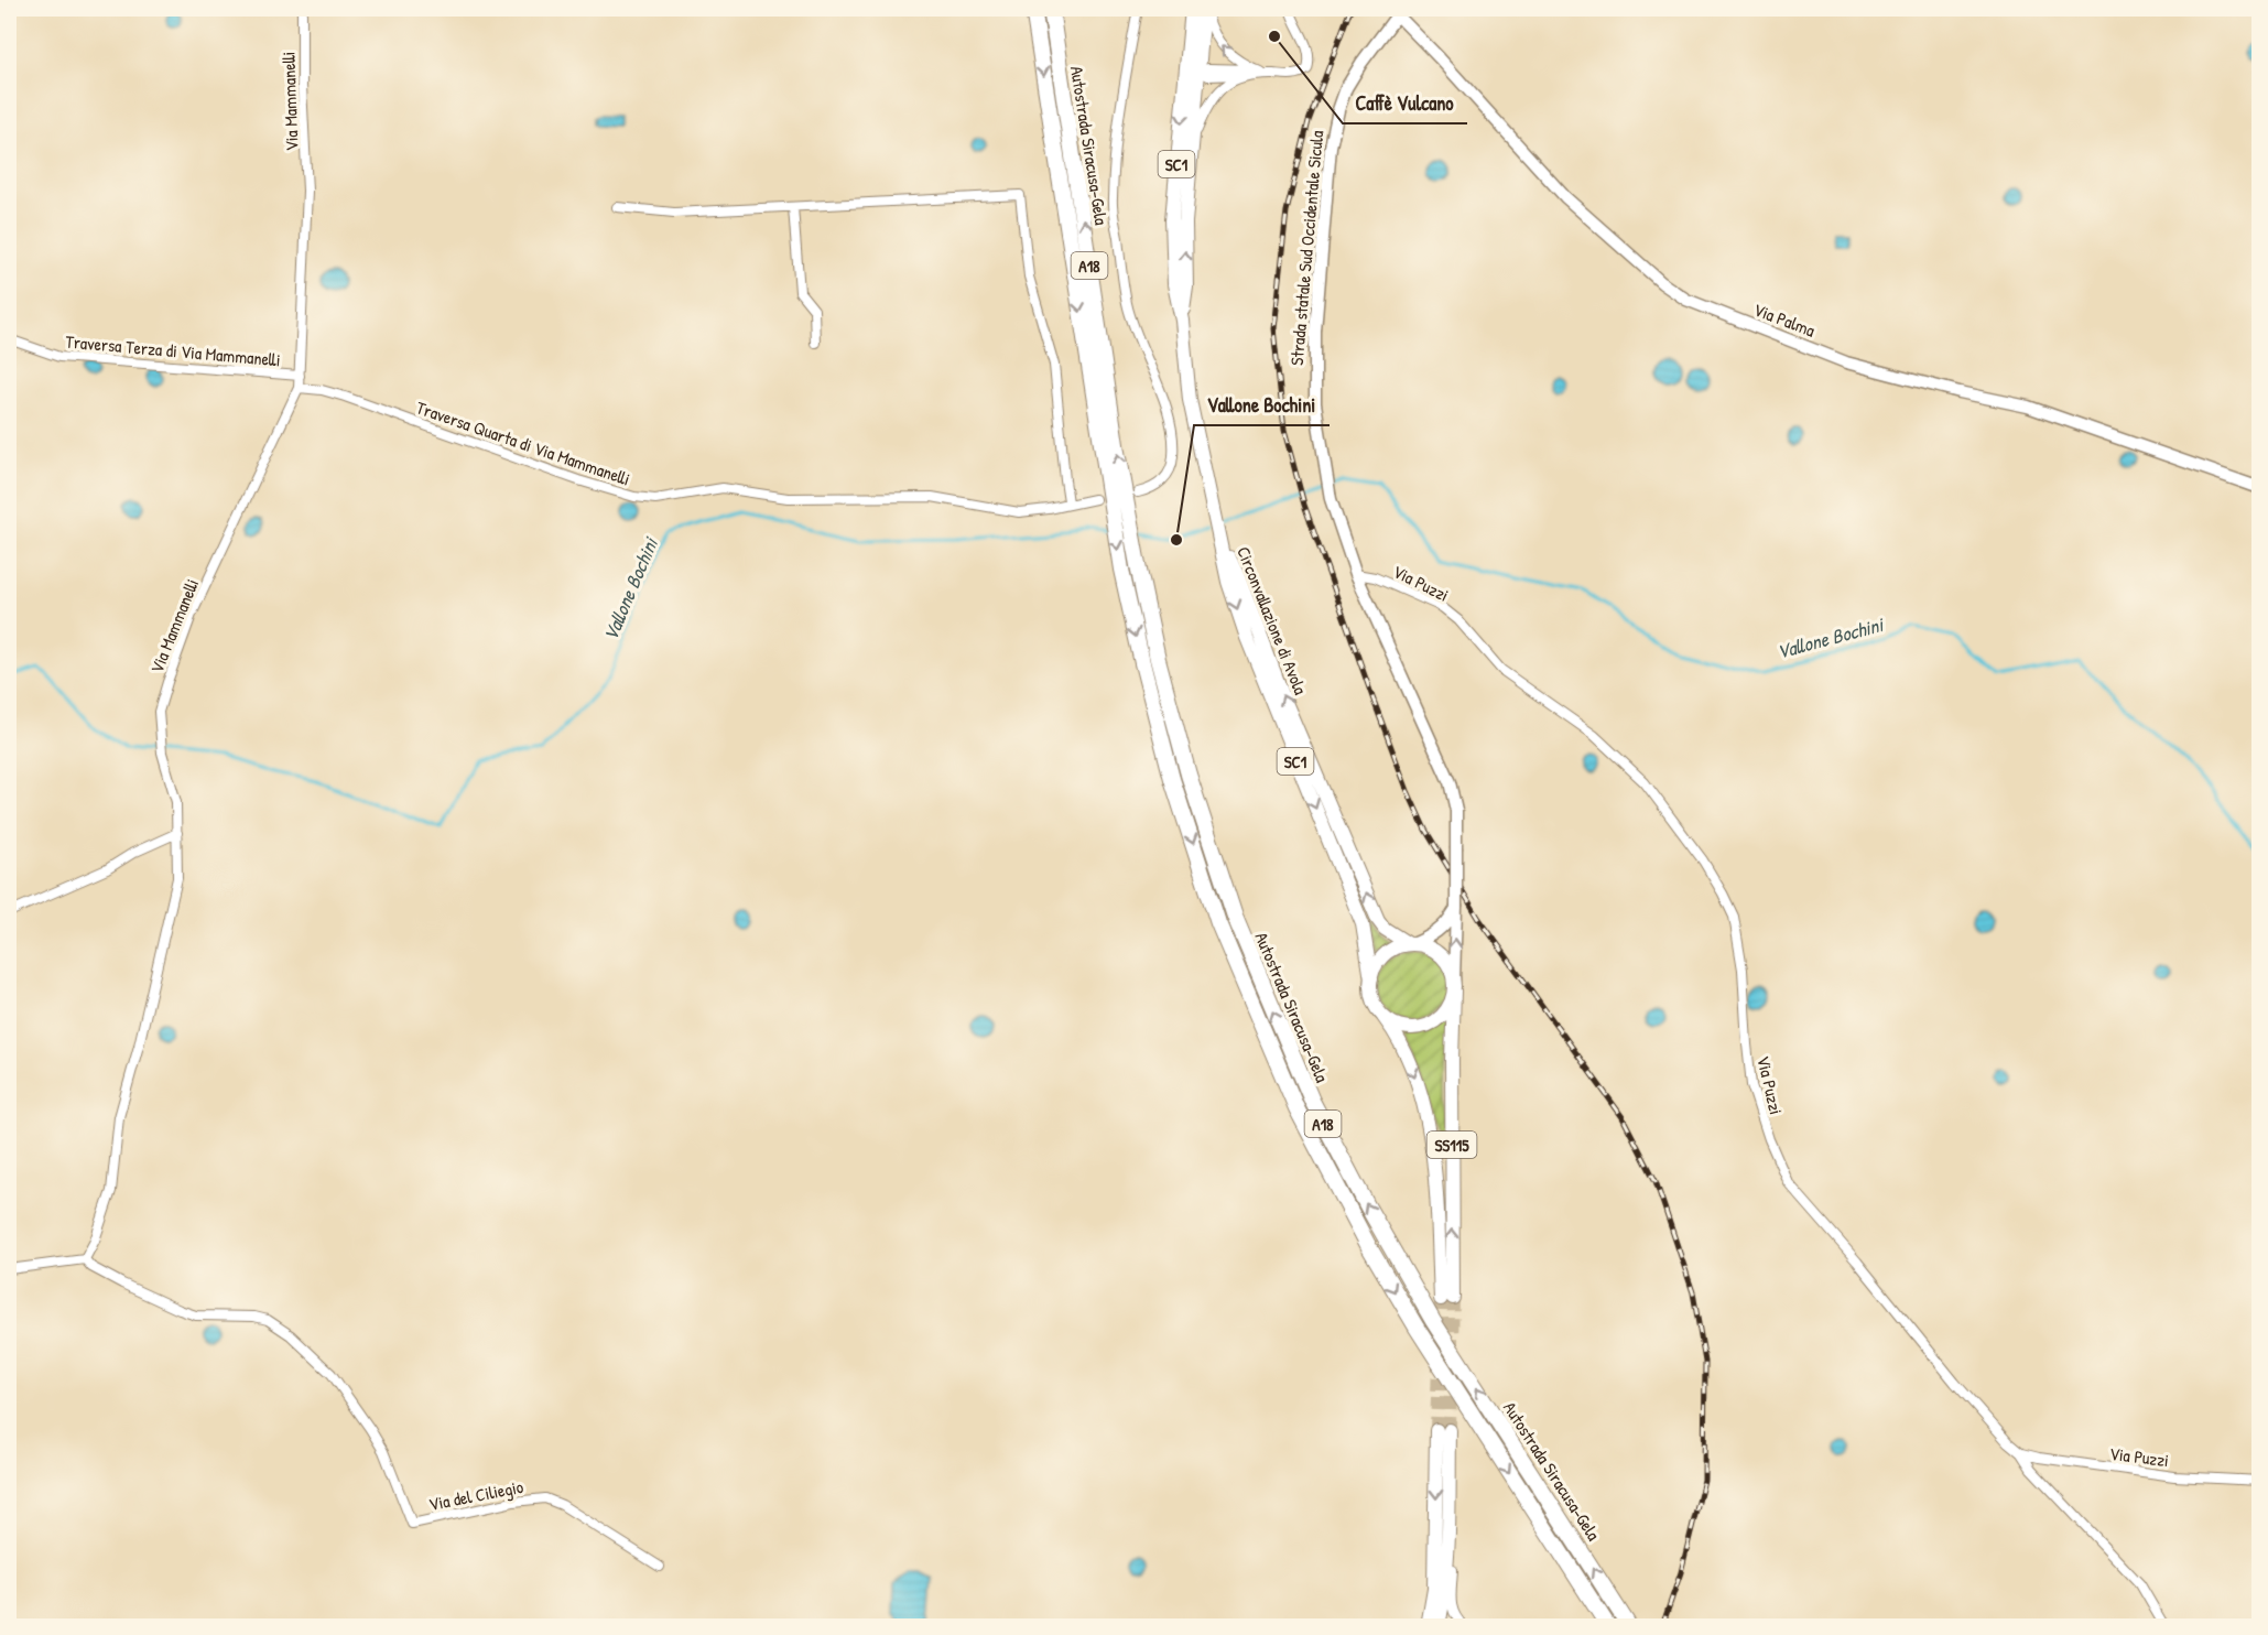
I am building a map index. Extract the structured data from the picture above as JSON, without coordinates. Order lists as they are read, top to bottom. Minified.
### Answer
{"streets":{"highway":["Autostrada Siracusa-Gela","A18"],"main road":["SC1","Strada statale Sud Occidentale Sicula","Via Palma","Circonvallazione di Avola","SS115"],"street":["Via Mammanelli","Traversa Terza di Via Mammanelli","Traversa Quarta di Via Mammanelli","Via Puzzi","Via del Ciliegio"]},"crossings":[["Via Mammanelli","Traversa Terza di Via Mammanelli"],["Via Mammanelli","Traversa Quarta di Via Mammanelli"],["Via Mammanelli","Via del Ciliegio"],["SC1","Circonvallazione di Avola"],["Strada statale Sud Occidentale Sicula","Via Palma"],["Strada statale Sud Occidentale Sicula","Via Puzzi"],["Circonvallazione di Avola","SS115"]],"water":["Vallone Bochini"],"places":["Caffè Vulcano","Vallone Bochini"]}
